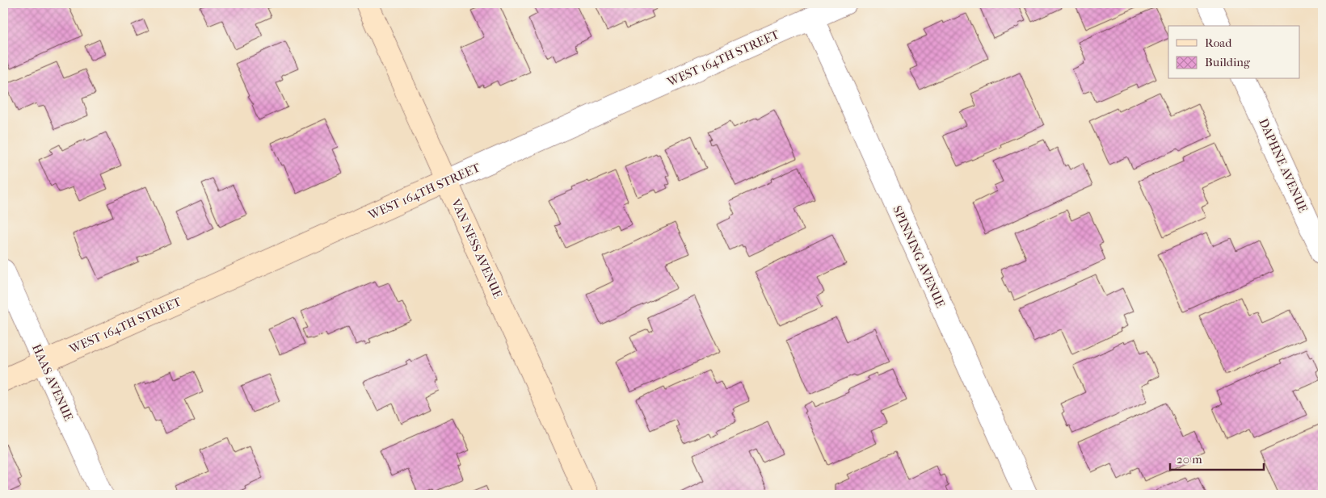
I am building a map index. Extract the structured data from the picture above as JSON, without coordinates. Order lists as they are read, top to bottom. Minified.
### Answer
{"streets":{"main road":["WEST 164TH STREET","VAN NESS AVENUE"],"street":["DAPHNE AVENUE","SPINNING AVENUE","HAAS AVENUE"]},"crossings":[["WEST 164TH STREET","VAN NESS AVENUE"],["WEST 164TH STREET","SPINNING AVENUE"],["WEST 164TH STREET","HAAS AVENUE"]],"legend":["Road","Building"],"scale_bar":"20 m"}
